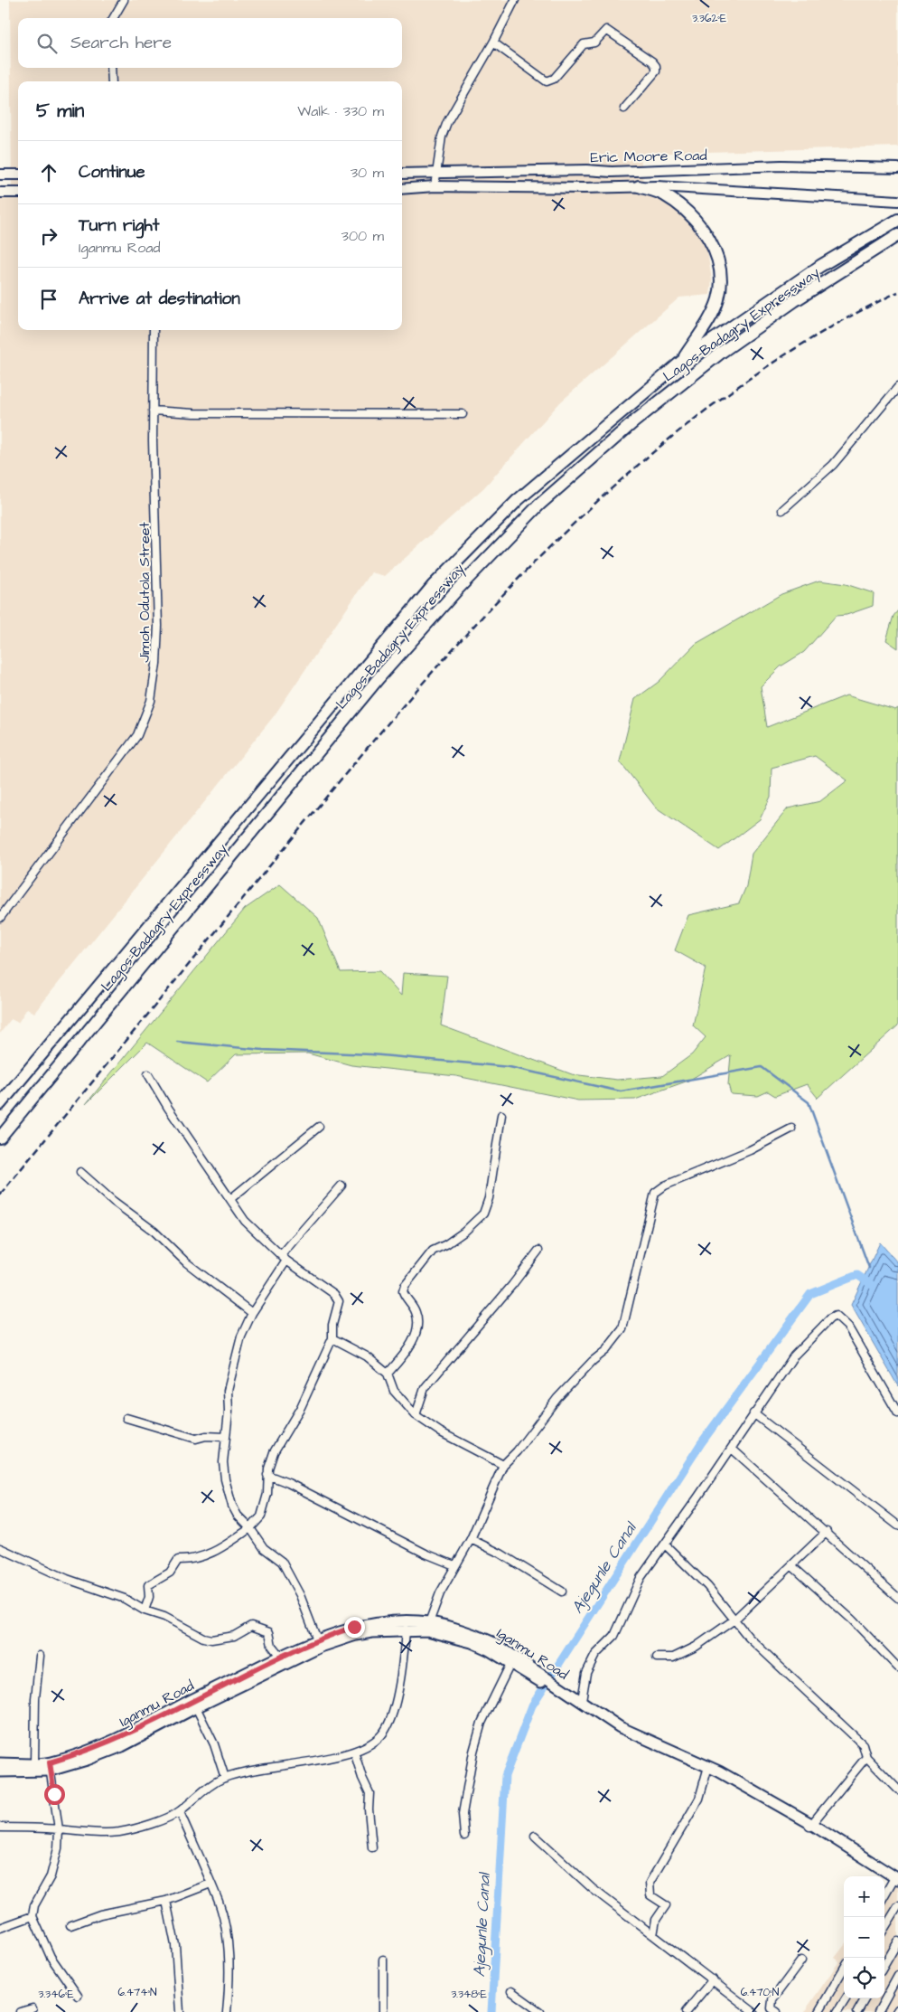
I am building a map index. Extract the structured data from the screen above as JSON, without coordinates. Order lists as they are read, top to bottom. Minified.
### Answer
{"streets":{"highway":["Lagos-Badagry Expressway"],"main road":["Iganmu Road"],"street":["Eric Moore Road","Jimoh Odutola Street"]},"water":["Ajegunle Canal"],"page":{"search":"Search here","heading":["5 min","Walk · 330 m"],"list":[["Continue","30 m"],["Turn right","Iganmu Road","300 m"],"Arrive at destination"],"map_buttons":["+","−"]},"coordinates":["3.362°E","6.474°N","6.470°N","3.346°E","3.348°E"]}
